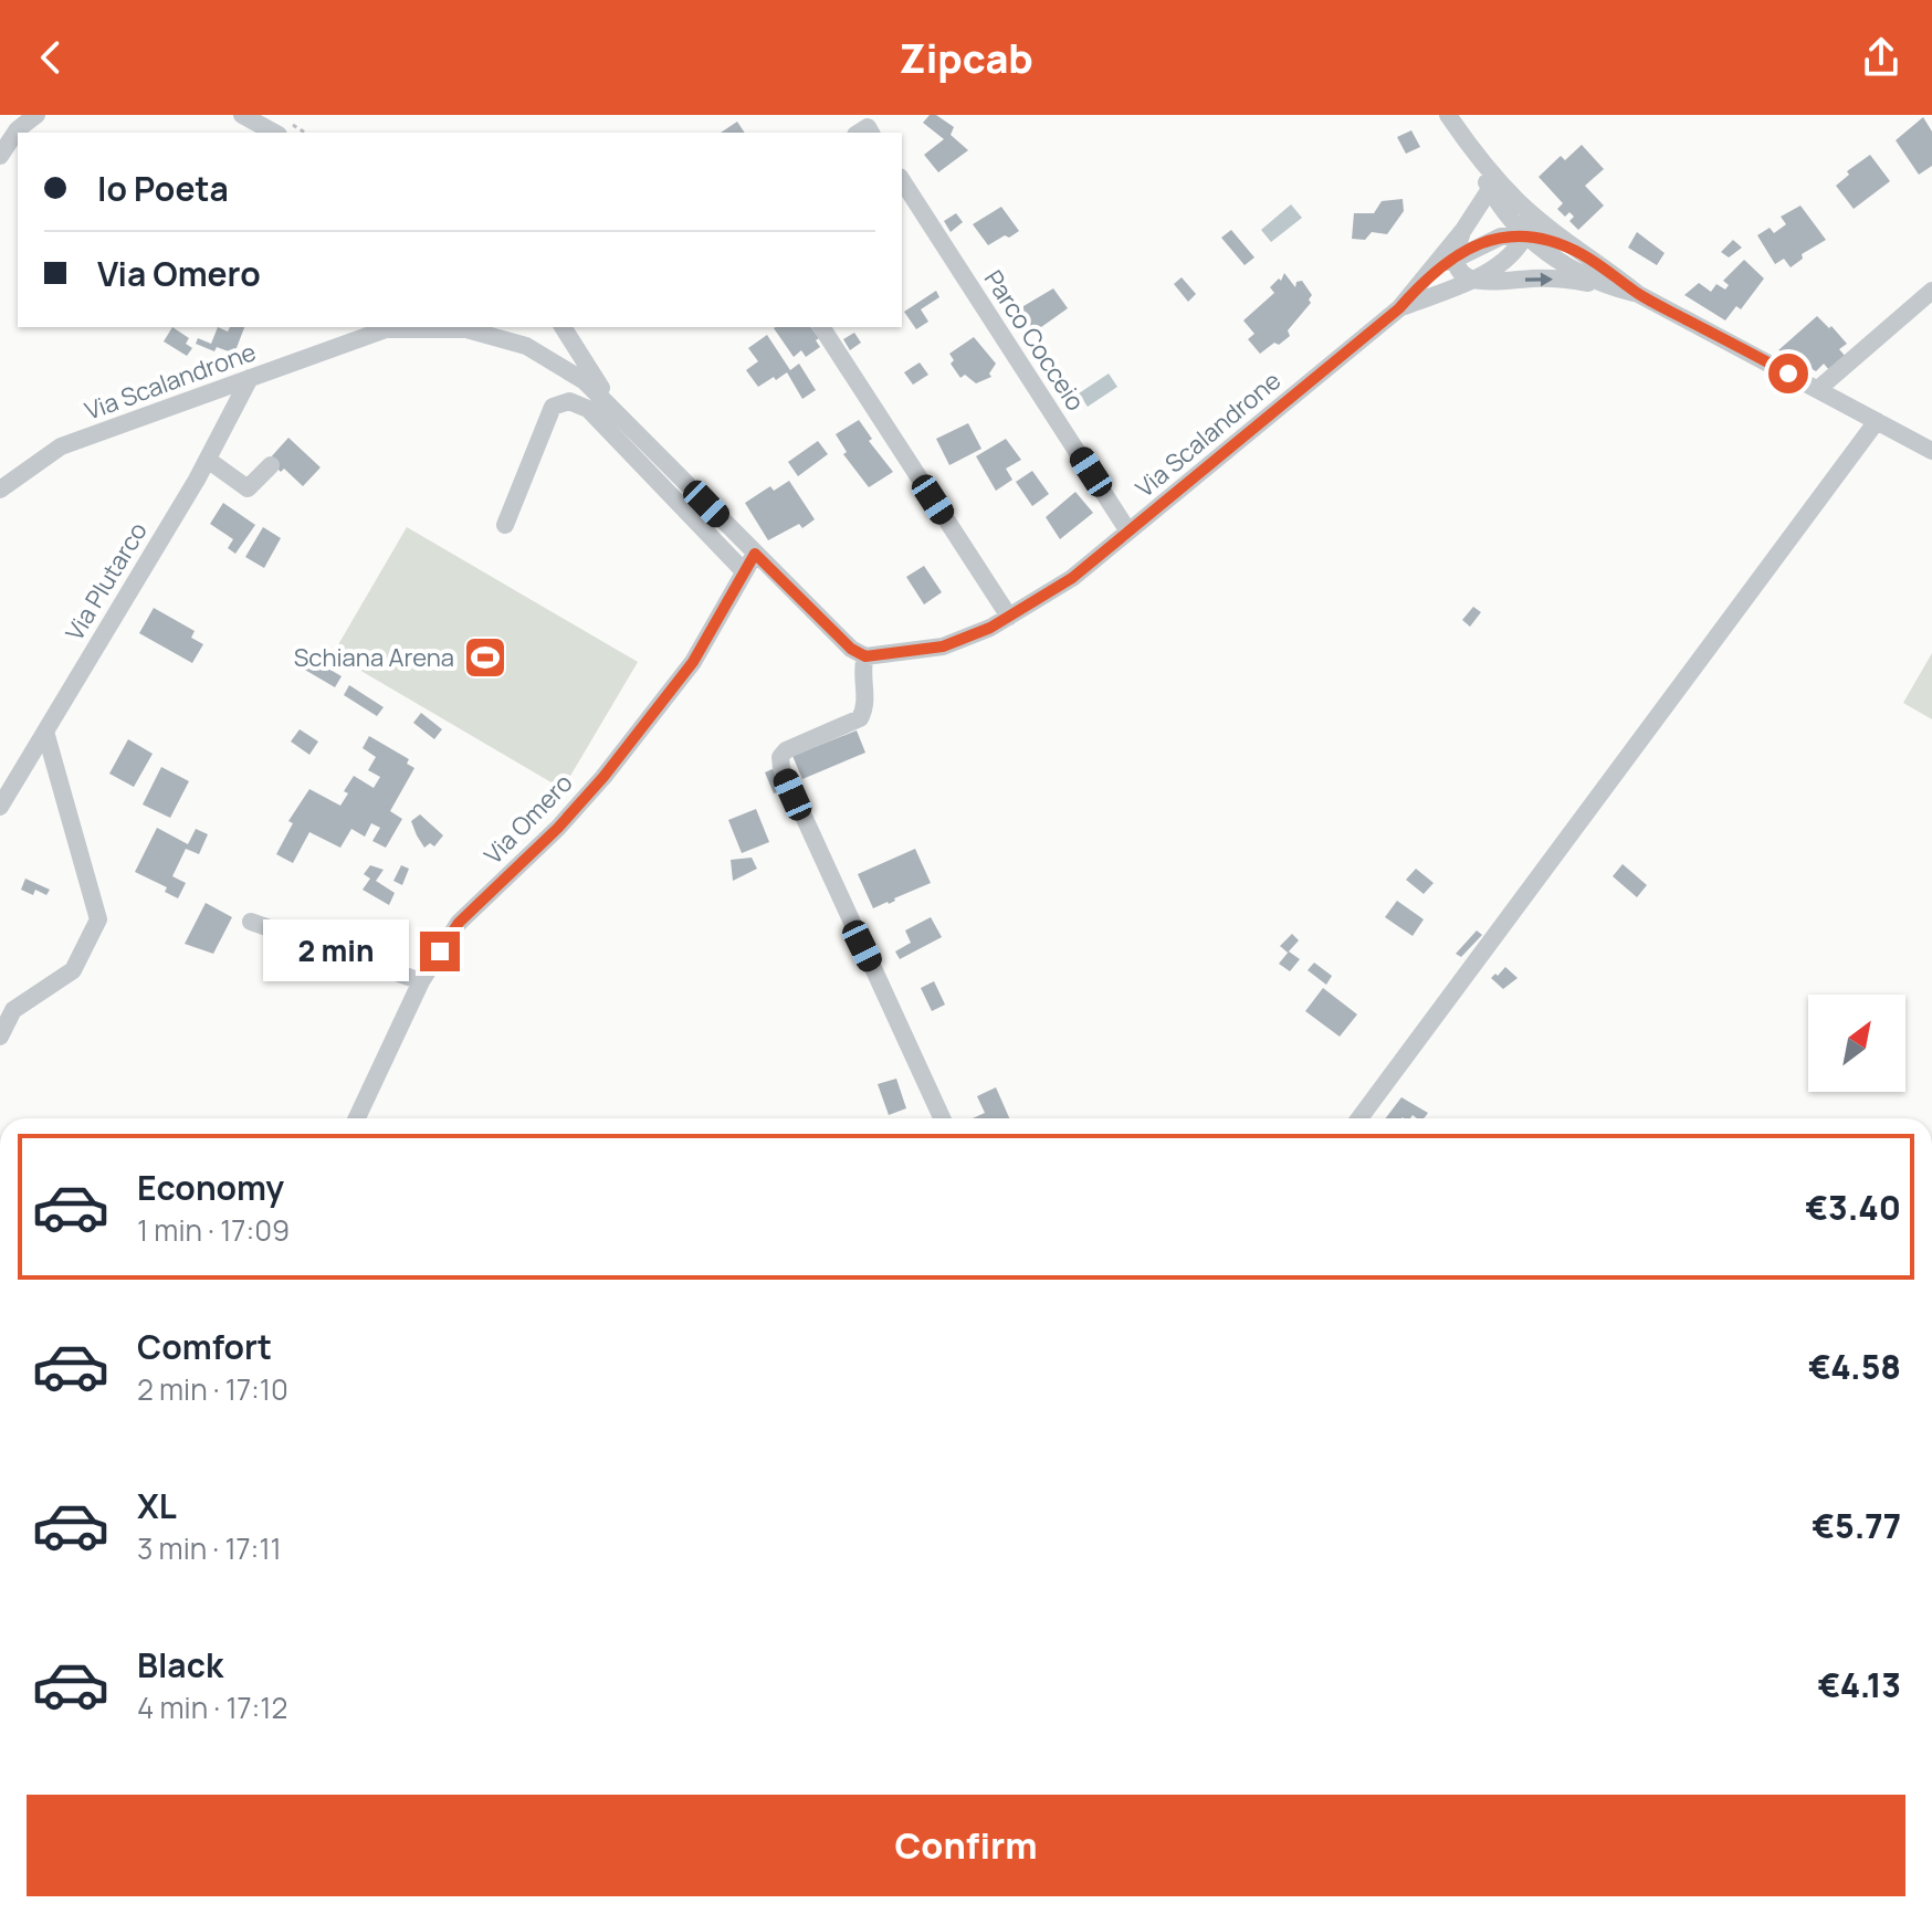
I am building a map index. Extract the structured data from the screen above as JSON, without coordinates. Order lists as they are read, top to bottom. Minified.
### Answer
{"streets":{"street":["Parco Cocceio","Via Scalandrone","Via Plutarco","Via Omero"]},"crossings":[["Parco Cocceio","Via Scalandrone"],["Via Scalandrone","Via Plutarco"],["Via Scalandrone","Via Omero"]],"places":{"sports":["Schiana Arena"]},"north":"top right","page":{"header":"Zipcab","banner":["Io Poeta","Via Omero"],"bubble":"2 min","list":[{"name":"Economy","note":"1 min · 17:09","value":"€3.40"},{"name":"Comfort","note":"2 min · 17:10","value":"€4.58"},{"name":"XL","note":"3 min · 17:11","value":"€5.77"},{"name":"Black","note":"4 min · 17:12","value":"€4.13"}],"buttons":"Confirm"}}
